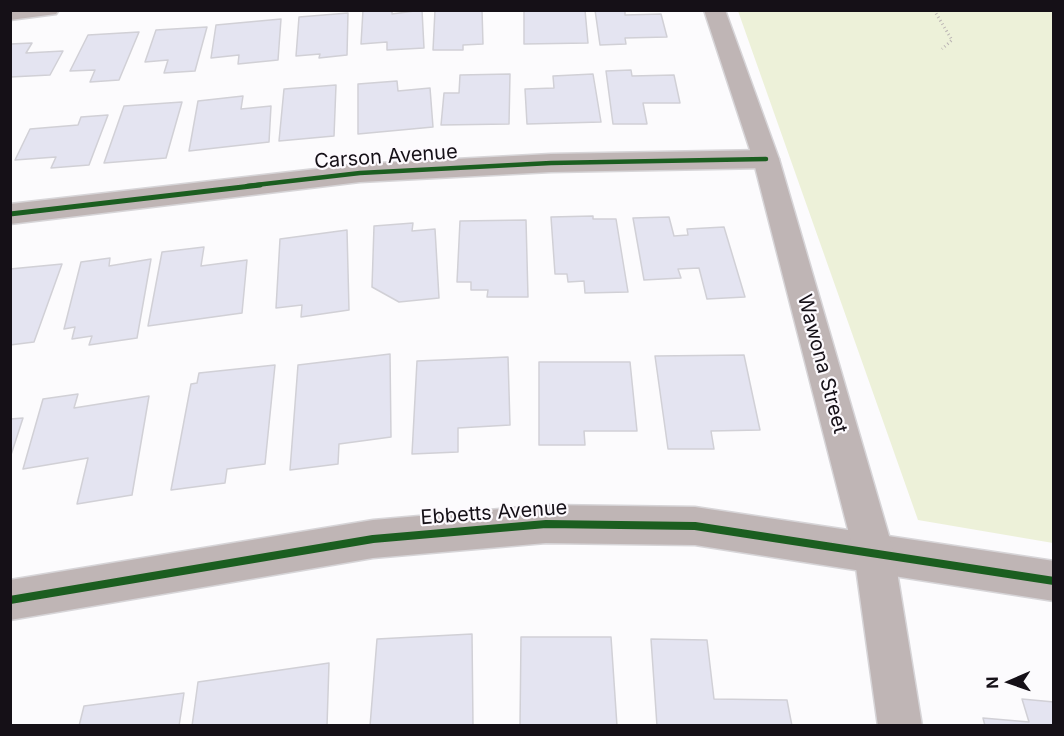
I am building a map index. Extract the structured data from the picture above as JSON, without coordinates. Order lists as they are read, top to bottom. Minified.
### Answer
{"streets":{"street":["Carson Avenue","Wawona Street","Ebbetts Avenue"]},"crossings":[["Carson Avenue","Wawona Street"],["Wawona Street","Ebbetts Avenue"]],"north":"left"}
